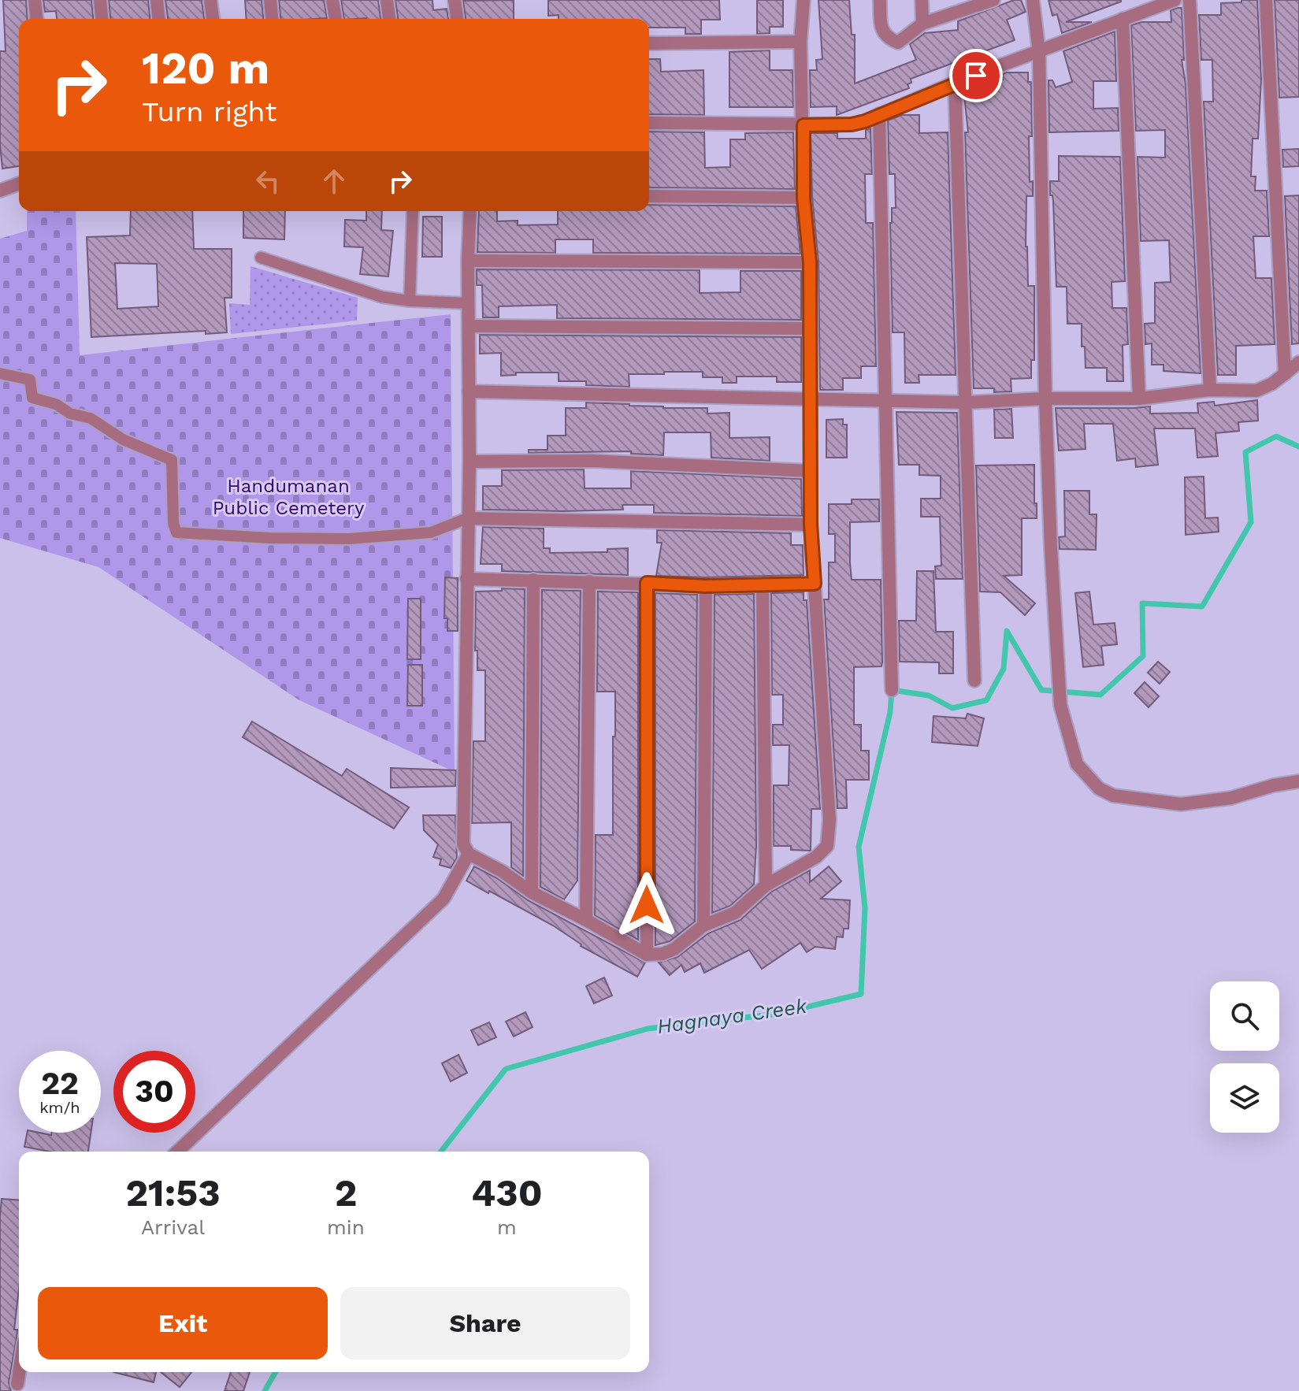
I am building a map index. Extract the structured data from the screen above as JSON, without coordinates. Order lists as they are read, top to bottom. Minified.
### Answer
{"water":["Hagnaya Creek"],"parks":["Handumanan Public Cemetery"],"page":{"turn":["120 m","Turn right"],"speed":"22 km/h","limit":"30","eta":["21:53","Arrival","2","min","430","m"],"buttons":["Exit","Share"]}}
